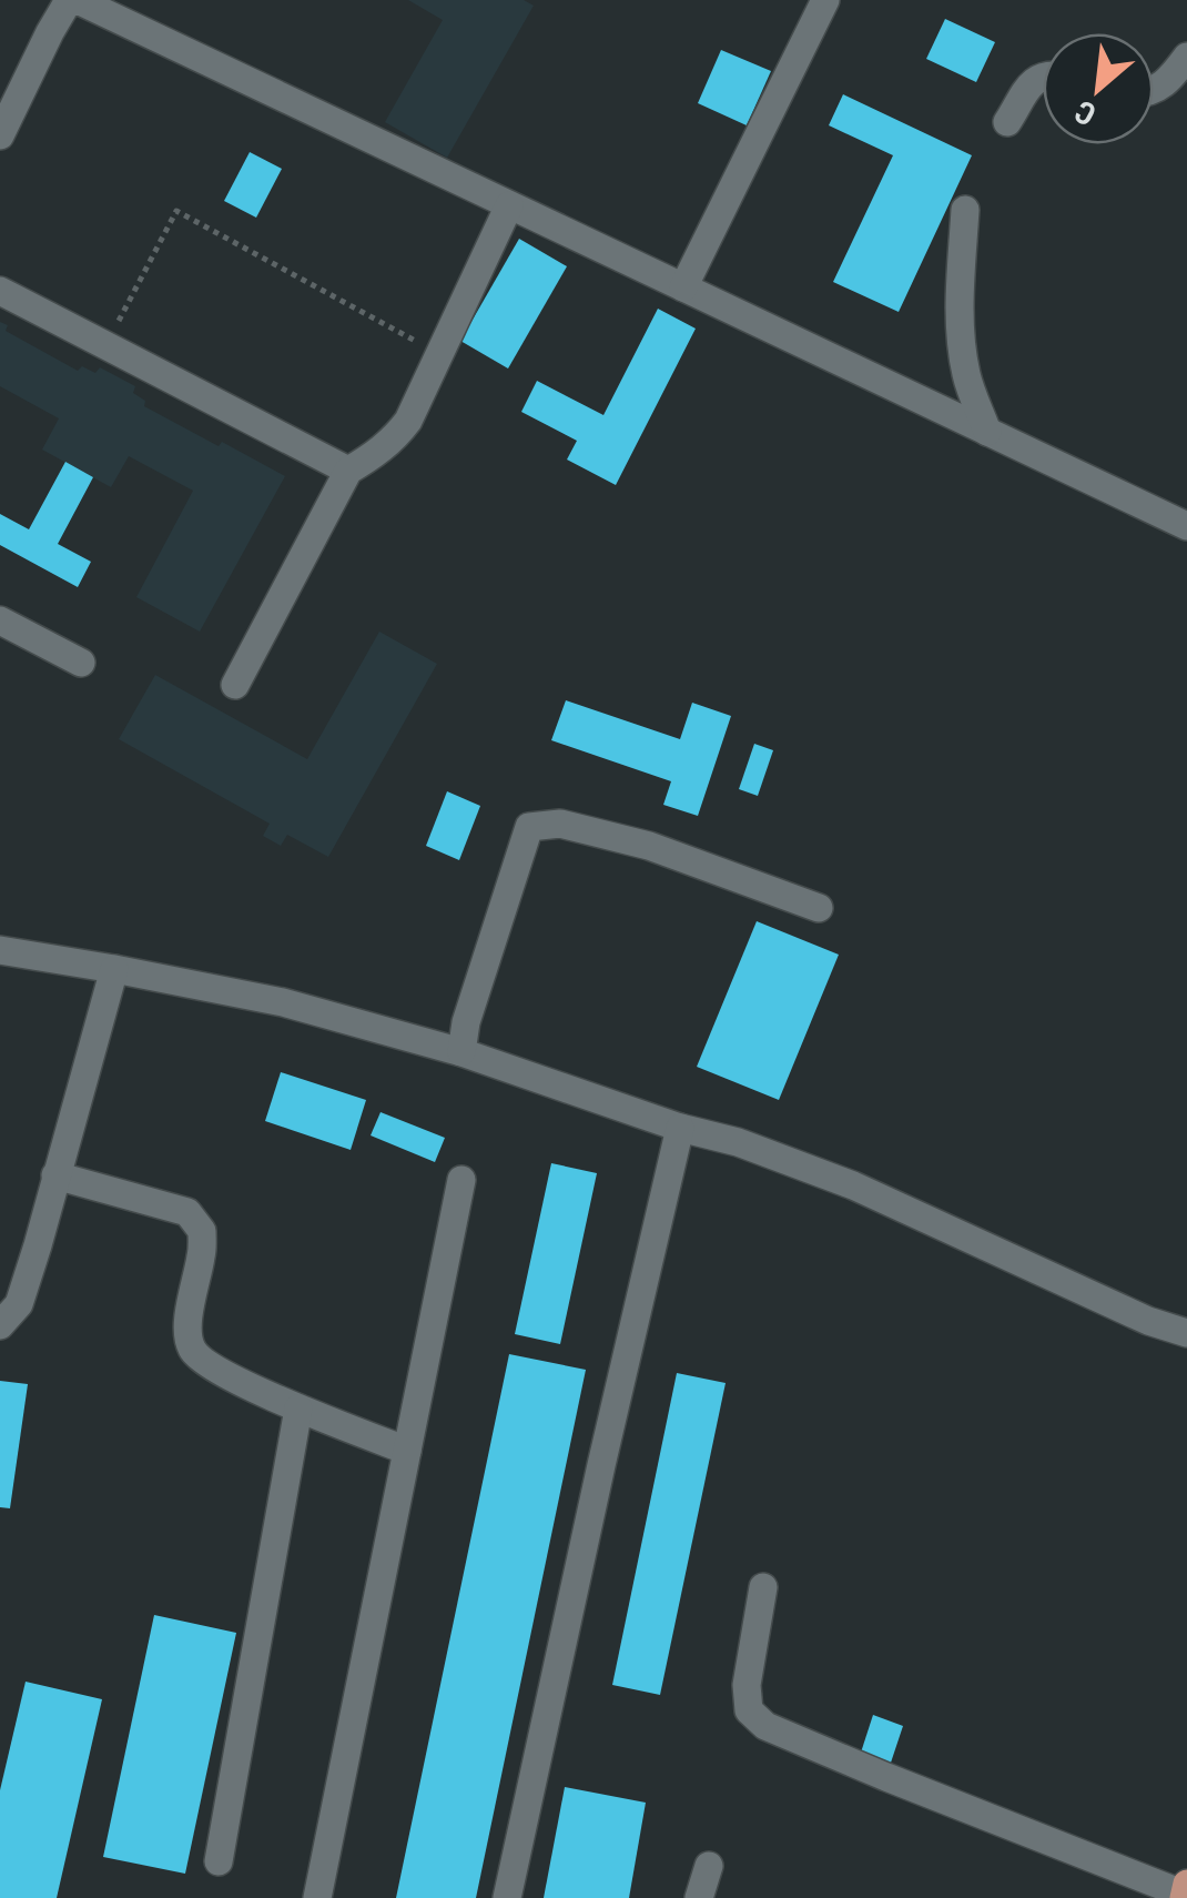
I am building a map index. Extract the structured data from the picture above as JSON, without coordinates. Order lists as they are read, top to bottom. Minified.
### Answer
{"north":"bottom left"}
